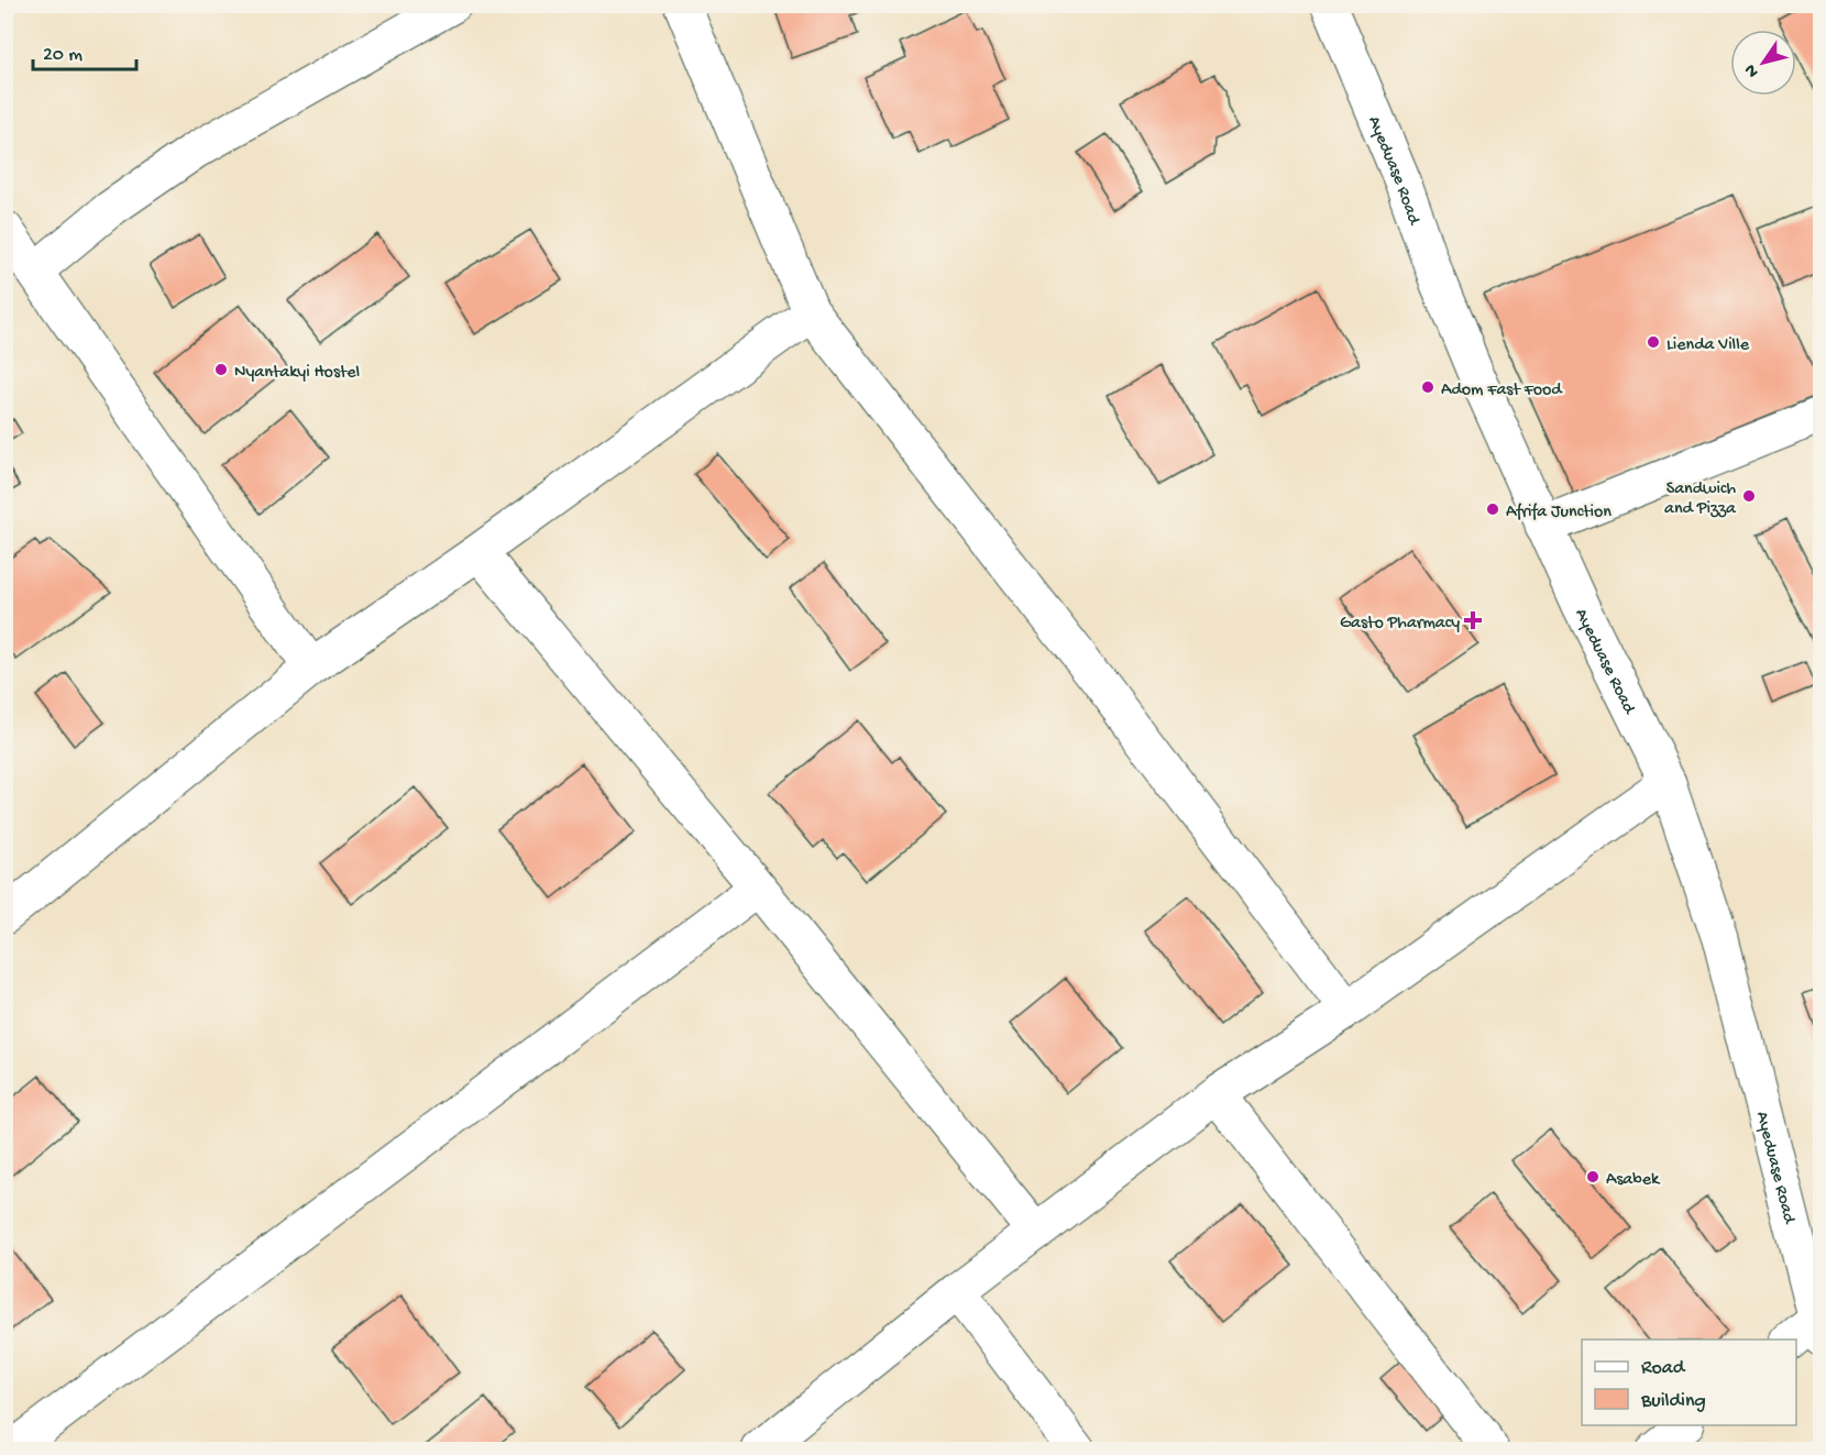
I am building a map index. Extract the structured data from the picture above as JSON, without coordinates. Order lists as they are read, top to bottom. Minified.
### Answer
{"streets":{"street":["Ayeduase Road"]},"places":{"other":["Lienda Ville","Nyantakyi Hostel","Adom Fast Food","Sandwich and Pizza","Afrifa Junction","Asabek"],"health":["Gasto Pharmacy"]},"legend":["Road","Building"],"scale_bar":"20 m","north":"bottom left"}
